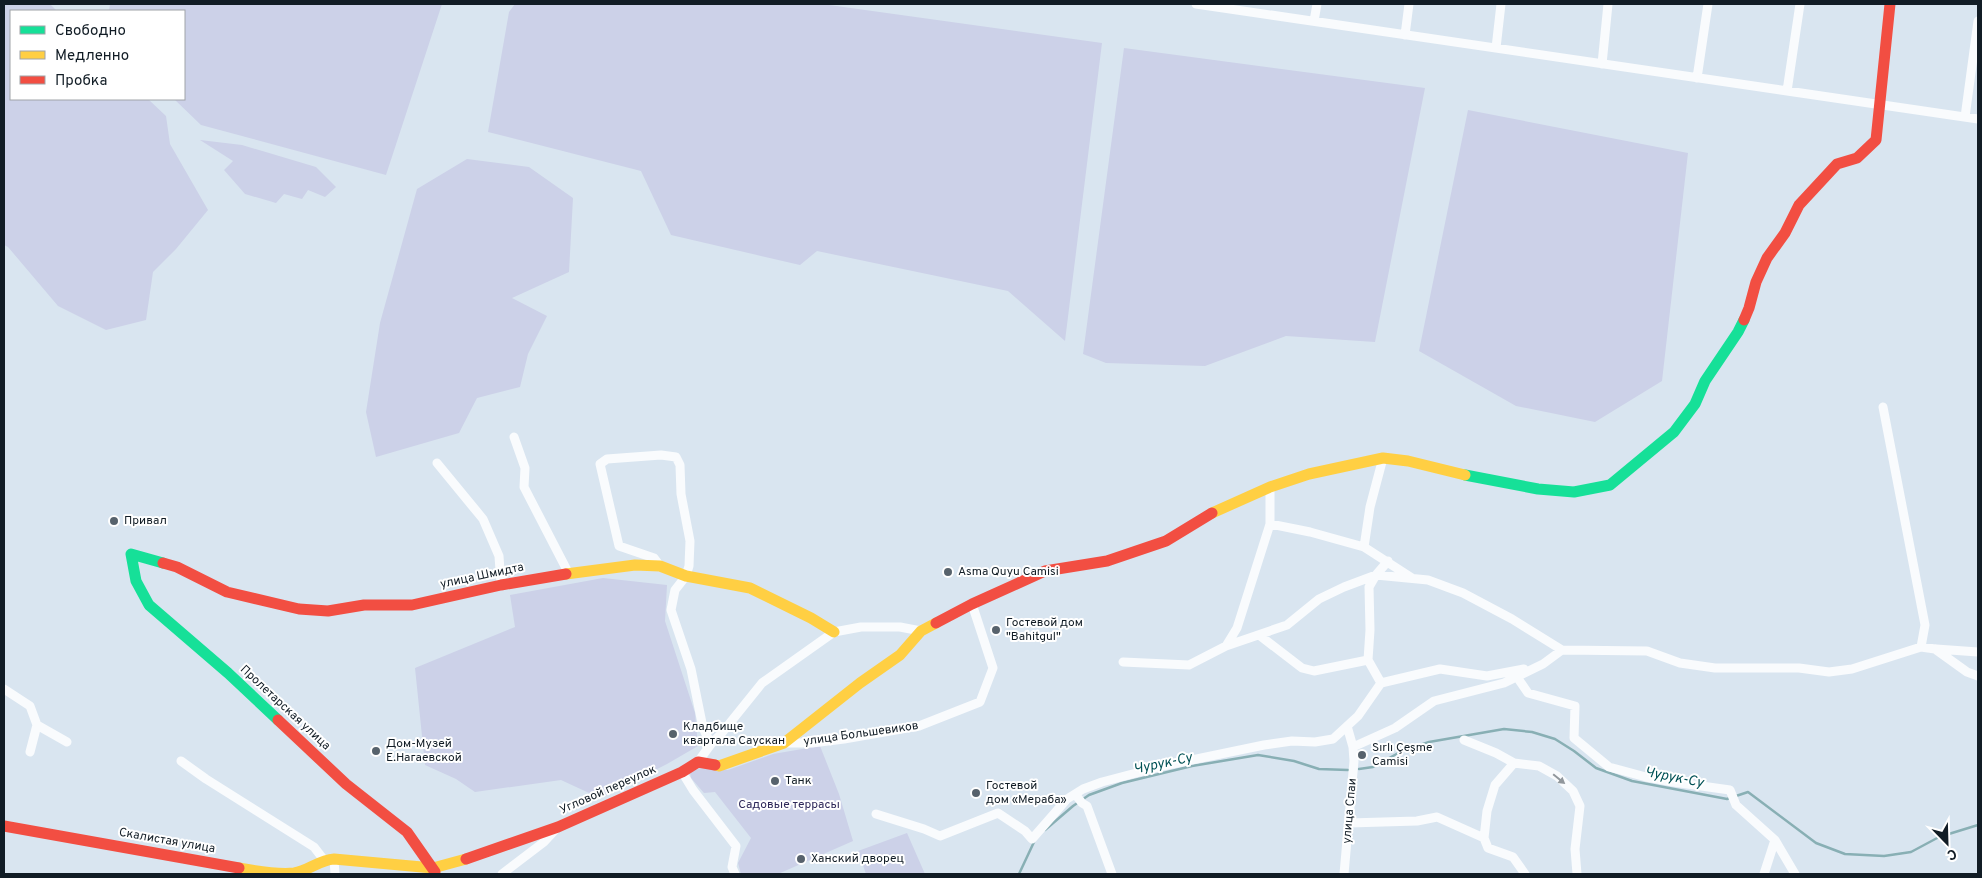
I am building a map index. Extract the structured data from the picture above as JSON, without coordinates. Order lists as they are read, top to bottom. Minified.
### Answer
{"streets":{"street":["улица Шмидта","Пролетарская улица","улица Большевиков","Угловой переулок","улица Спаи","Скалистая улица"]},"crossings":[["улица Шмидта","Пролетарская улица"],["Пролетарская улица","Скалистая улица"]],"water":["Чурук-Су"],"parks":["Садовые террасы"],"places":["Привал","Asma Quyu Camisi","Гостевой дом \"Bahitgul\"","Кладбище квартала Саускан","Дом-Музей Е.Нагаевской","Sırlı Çeşme Camisi","Танк","Гостевой дом «Мераба»","Ханский дворец"],"legend":["Свободно","Медленно","Пробка"],"north":"bottom right"}
